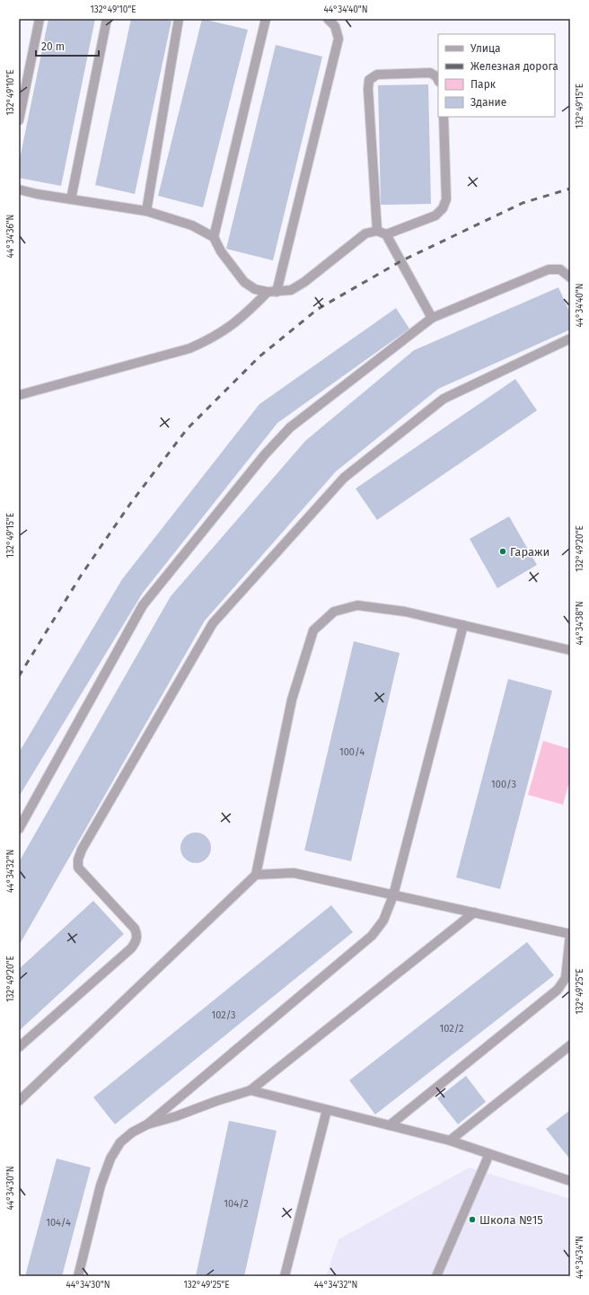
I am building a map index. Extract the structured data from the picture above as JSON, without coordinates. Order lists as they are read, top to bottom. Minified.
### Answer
{"places":["Гаражи","Школа №15"],"house_numbers":["100/4","100/3","102/3","102/2","104/2","104/4"],"legend":["Улица","Железная дорога","Парк","Здание"],"scale_bar":"20 m","coordinates":["132°49'10\"E","44°34'40\"N","132°49'15\"E","44°34'36\"N","132°49'20\"E","44°34'38\"N","44°34'32\"N","132°49'25\"E","44°34'30\"N","44°34'34\"N"]}
